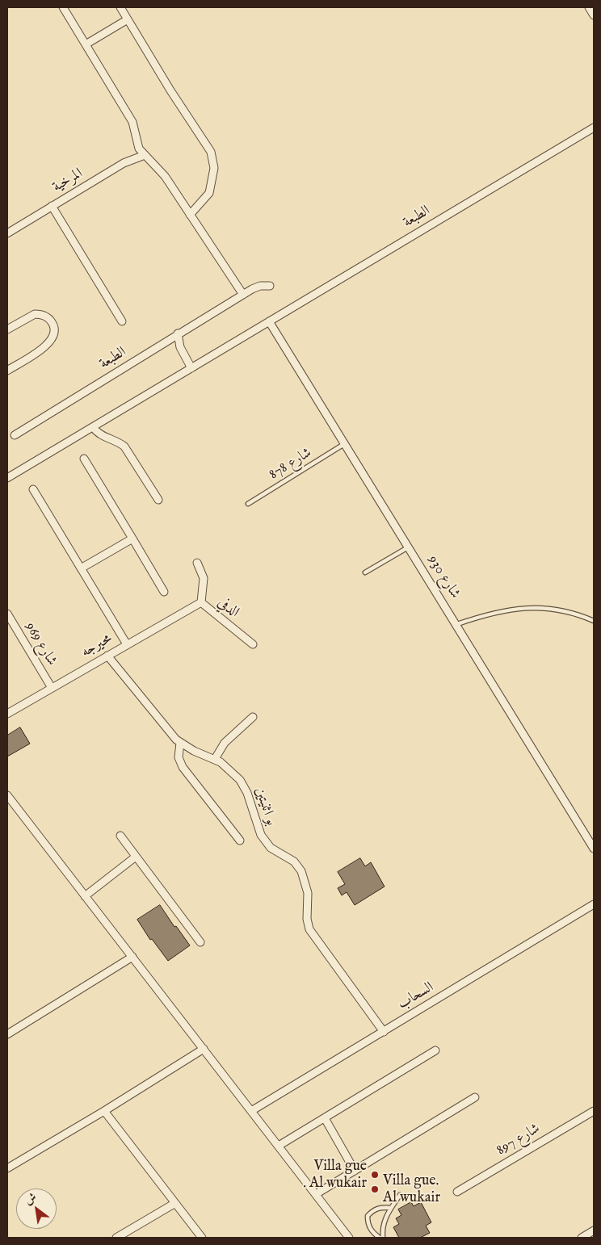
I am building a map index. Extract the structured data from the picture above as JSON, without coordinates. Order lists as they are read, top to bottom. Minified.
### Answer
{"streets":{"street":["المرخية","الطبعة","شارع 930","الدفي","شارع 969","محيرجه","بو اثنيتين","السحاب","شارع 897"],"lane":["شارع 878"]},"crossings":[["الطبعة","شارع 930"],["شارع 878","شارع 930"],["الدفي","محيرجه"],["شارع 969","محيرجه"],["محيرجه","بو اثنيتين"],["بو اثنيتين","السحاب"]],"places":["Villa gue . Al wukair","Villa gue. Al wukair"],"north":"top left"}
